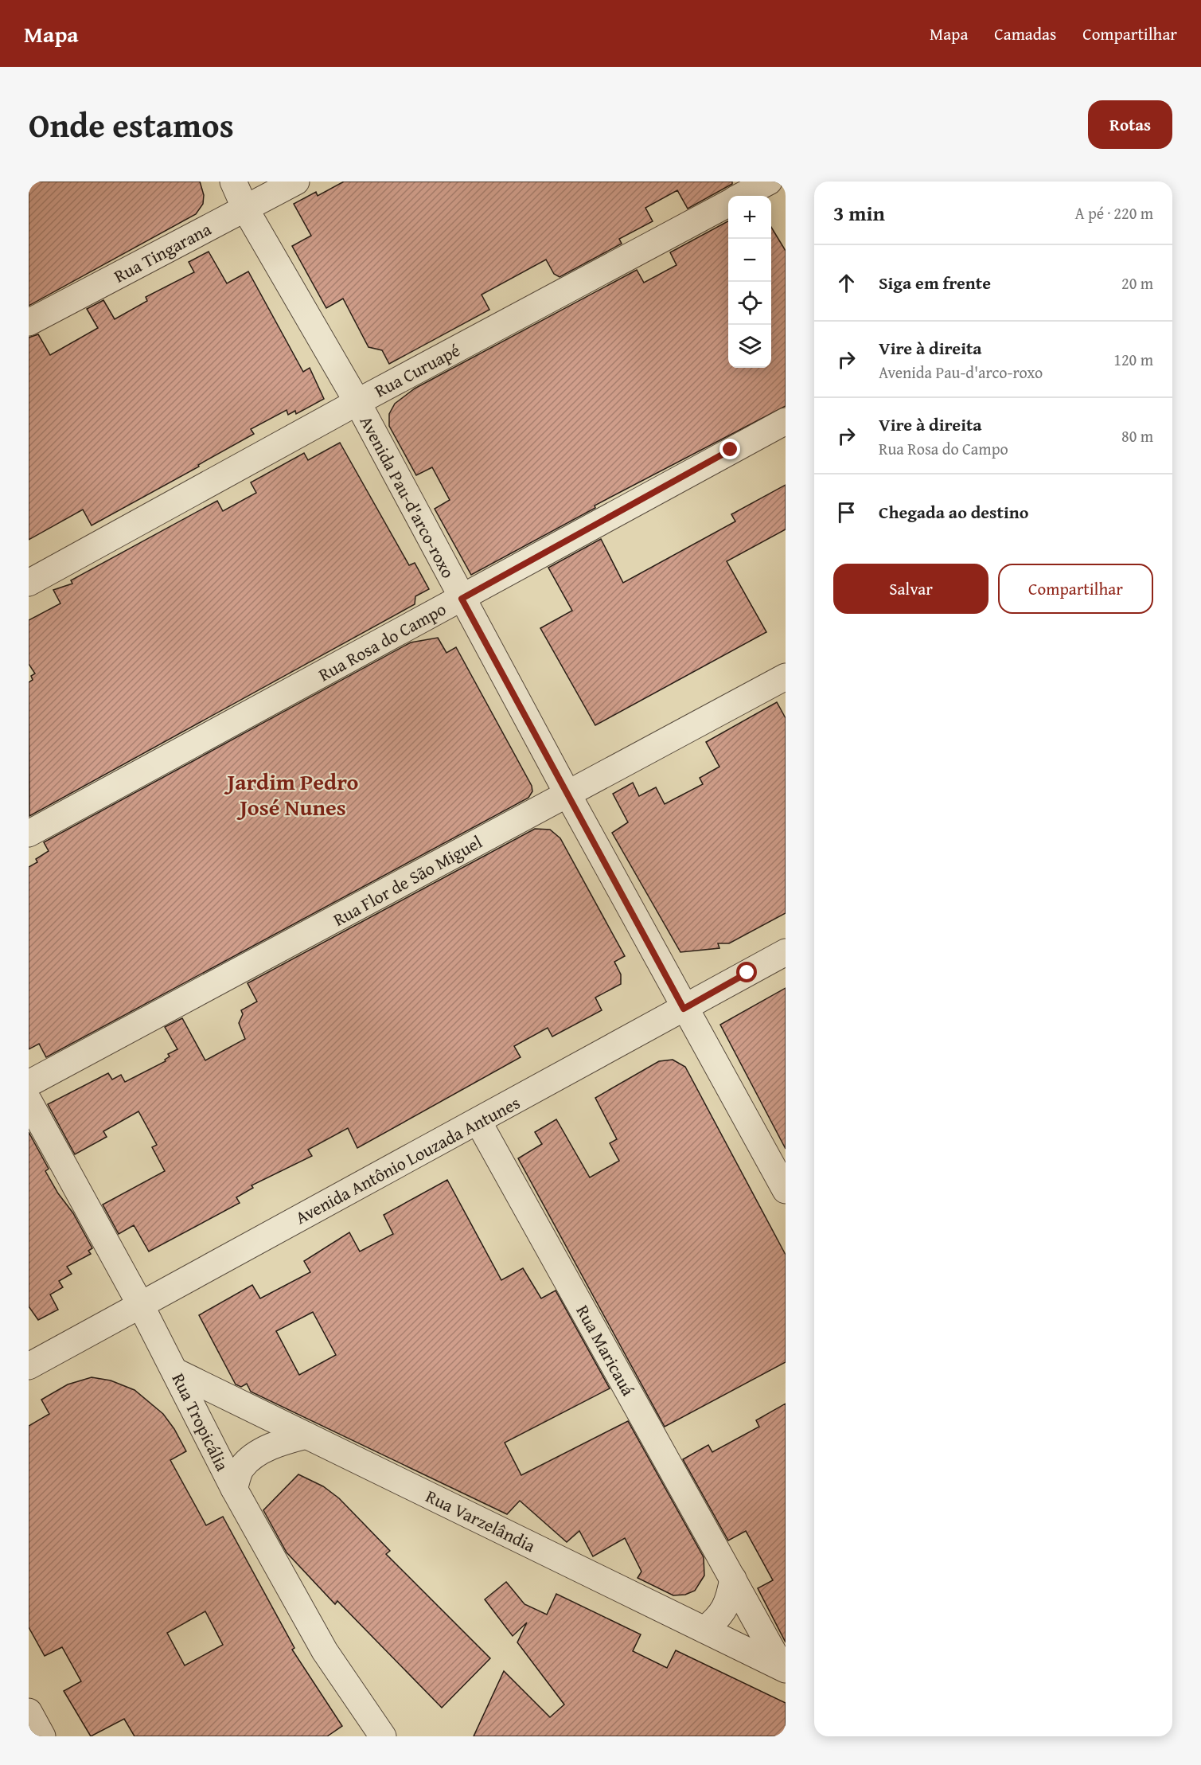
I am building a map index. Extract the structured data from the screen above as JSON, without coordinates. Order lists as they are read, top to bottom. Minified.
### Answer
{"streets":{"street":["Rua Tingarana","Rua Curuapé","Avenida Pau-d'arco-roxo","Rua Rosa do Campo","Rua Flor de São Miguel","Avenida Antônio Louzada Antunes","Rua Maricauá","Rua Tropicália","Rua Varzelândia"]},"crossings":[["Rua Tingarana","Avenida Pau-d'arco-roxo"],["Rua Curuapé","Avenida Pau-d'arco-roxo"],["Avenida Pau-d'arco-roxo","Rua Rosa do Campo"],["Avenida Pau-d'arco-roxo","Rua Flor de São Miguel"],["Avenida Pau-d'arco-roxo","Avenida Antônio Louzada Antunes"],["Avenida Antônio Louzada Antunes","Rua Maricauá"],["Avenida Antônio Louzada Antunes","Rua Tropicália"],["Rua Maricauá","Rua Varzelândia"],["Rua Tropicália","Rua Varzelândia"]],"districts":["Jardim Pedro José Nunes"],"page":{"header":"Mapa","nav":["Mapa","Camadas","Compartilhar"],"title":"Onde estamos","buttons":["Rotas",["Salvar","Compartilhar"]],"heading":["3 min","A pé · 220 m"],"map_buttons":["+","−"],"list":[["Siga em frente","20 m"],["Vire à direita","Avenida Pau-d'arco-roxo","120 m"],["Vire à direita","Rua Rosa do Campo","80 m"],"Chegada ao destino"]}}
